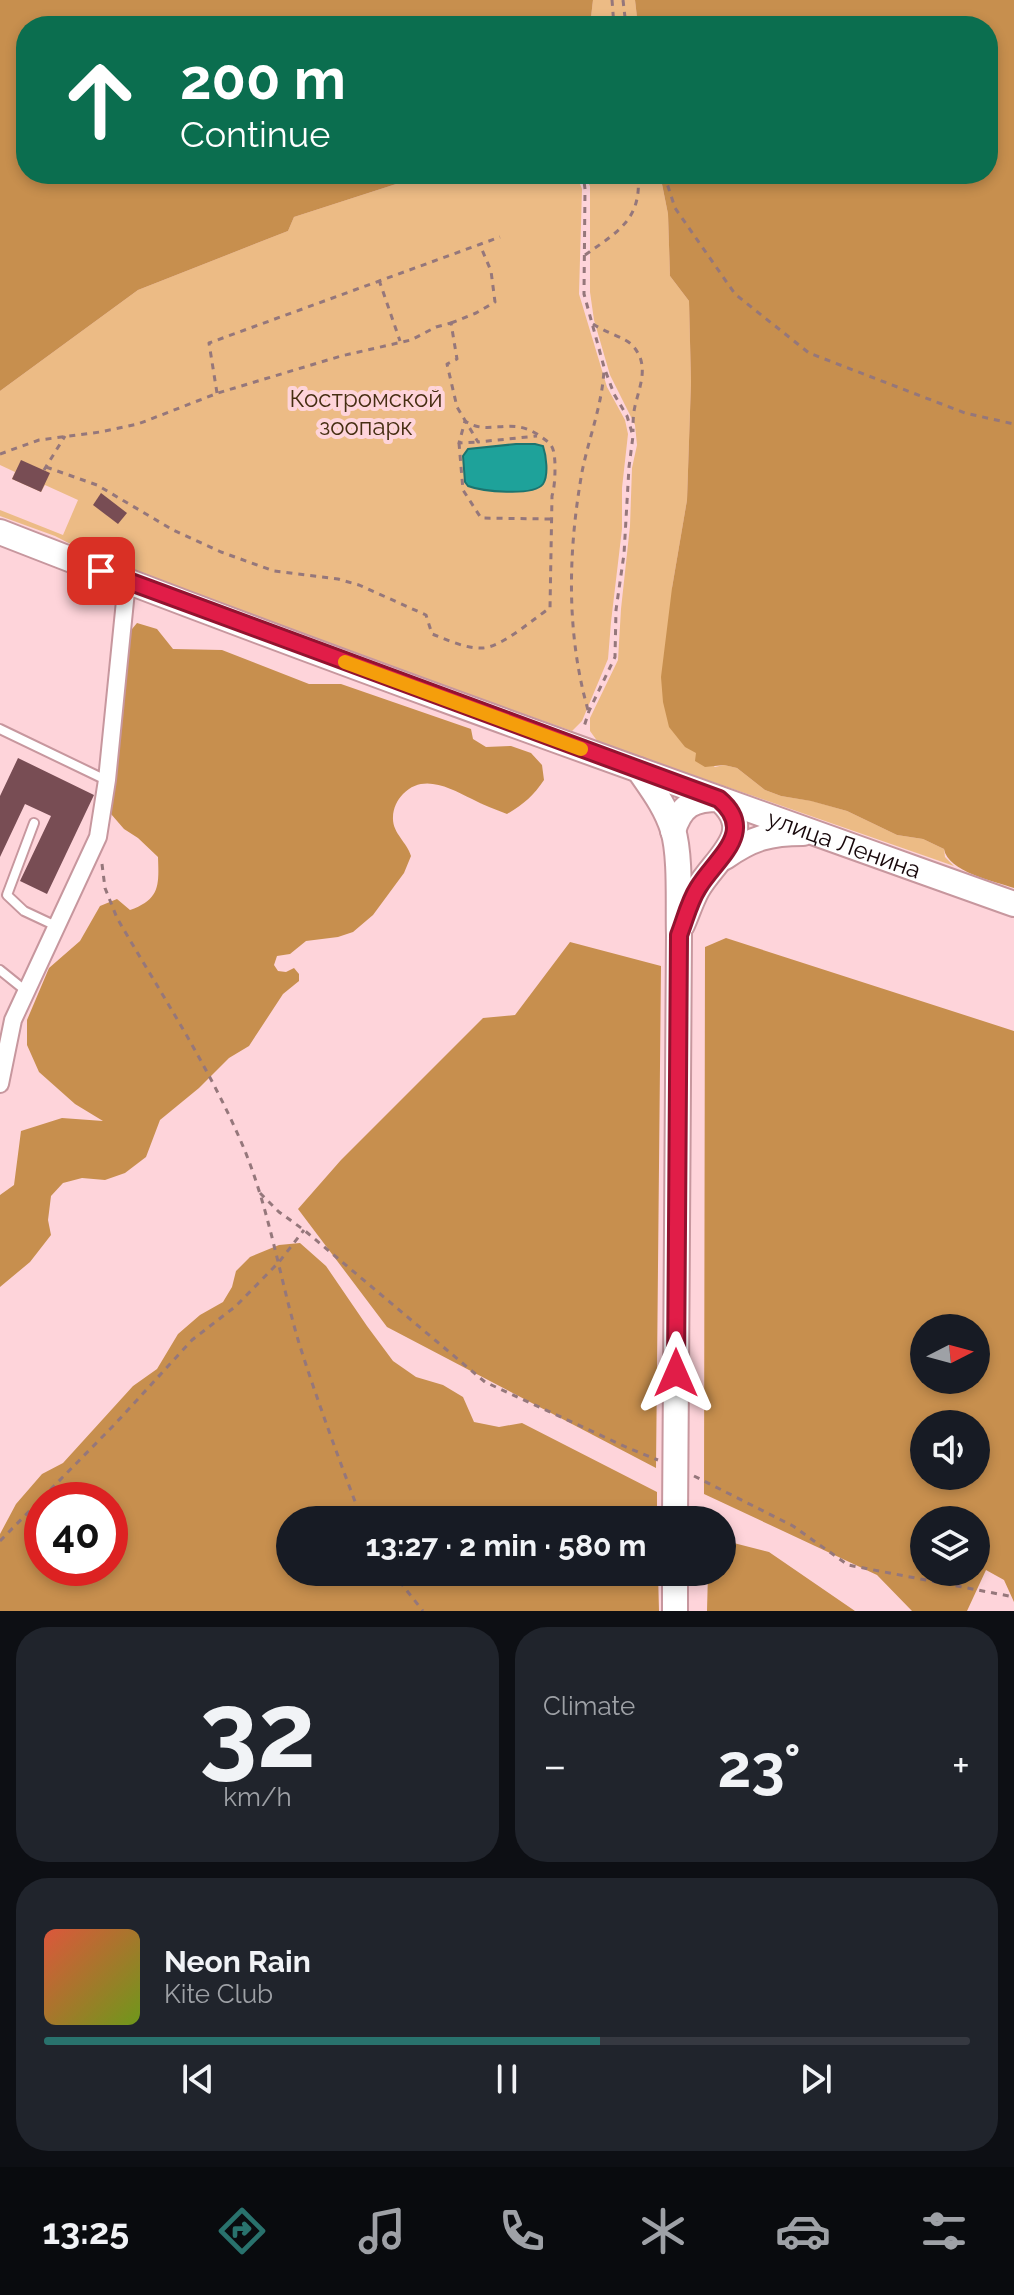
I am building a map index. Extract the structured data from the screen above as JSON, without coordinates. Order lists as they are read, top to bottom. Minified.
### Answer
{"streets":{"street":["улица Ленина"]},"parks":["Костромской зоопарк"],"north":"right","page":{"turn":["200 m","Continue"],"limit":"40","trip":"13:27 · 2 min · 580 m","tile":[["32","km/h"],"Climate"],"heat":["−","23°","+"],"song":["Neon Rain","Kite Club"],"tabs":"13:25"}}
